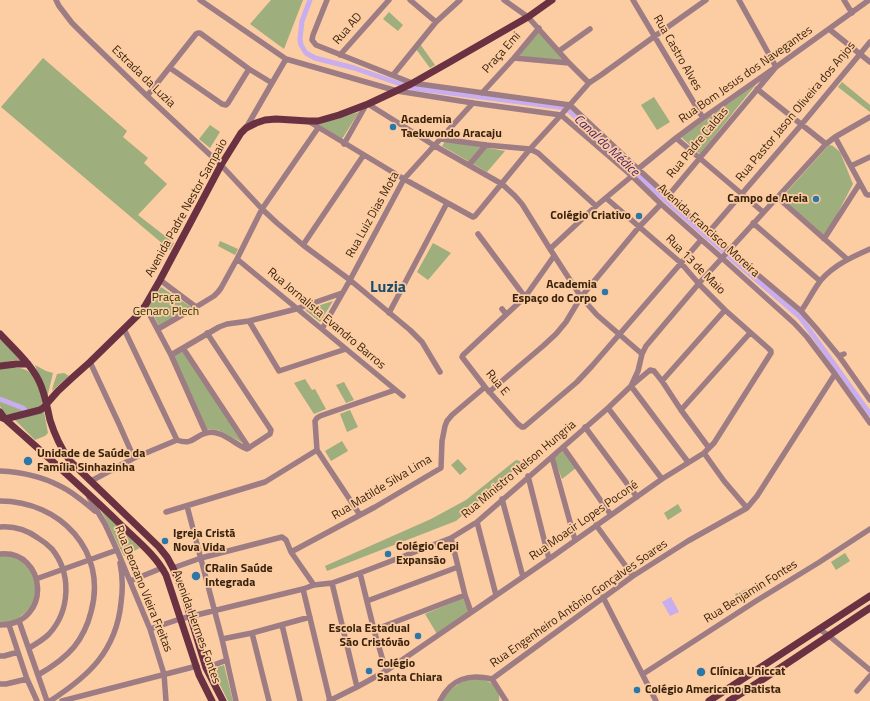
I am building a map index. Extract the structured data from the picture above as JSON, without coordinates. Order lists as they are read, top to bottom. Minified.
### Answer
{"streets":{"main road":["Avenida Padre Nestor Sampaio","Avenida Hermes Fontes"],"street":["Rua AD","Praça Emi","Rua Castro Alves","Rua Bom Jesus dos Navegantes","Estrada da Luzia","Rua Pastor Jason Oliveira dos Anjos","Rua Padre Caldas","Rua Luiz Dias Mota","Avenida Francisco Moreira","Rua 13 de Maio","Rua Jornalista Evandro Barros","Rua E","Rua Ministro Nelson Hungria","Rua Matilde Silva Lima","Rua Moacir Lopes Poconé","Rua Deozano Vieira Freitas","Rua Benjamin Fontes","Rua Engenheiro Antônio Gonçalves Soares"]},"crossings":[["Rua Castro Alves","Rua Bom Jesus dos Navegantes"],["Rua Bom Jesus dos Navegantes","Rua Padre Caldas"],["Rua Bom Jesus dos Navegantes","Avenida Francisco Moreira"],["Estrada da Luzia","Avenida Padre Nestor Sampaio"],["Estrada da Luzia","Rua Luiz Dias Mota"],["Rua Pastor Jason Oliveira dos Anjos","Avenida Francisco Moreira"],["Rua Padre Caldas","Avenida Francisco Moreira"],["Avenida Padre Nestor Sampaio","Avenida Hermes Fontes"],["Rua Luiz Dias Mota","Rua Jornalista Evandro Barros"],["Avenida Francisco Moreira","Rua Ministro Nelson Hungria"],["Avenida Francisco Moreira","Rua Engenheiro Antônio Gonçalves Soares"],["Rua 13 de Maio","Rua Ministro Nelson Hungria"],["Rua 13 de Maio","Rua Moacir Lopes Poconé"],["Rua E","Rua Matilde Silva Lima"],["Rua Ministro Nelson Hungria","Rua Deozano Vieira Freitas"],["Rua Ministro Nelson Hungria","Avenida Hermes Fontes"],["Rua Deozano Vieira Freitas","Avenida Hermes Fontes"]],"districts":["Luzia"],"water":["Canal do Médice"],"parks":["Praça Genaro Plech"],"places":["Academia Taekwondo Aracaju","Campo de Areia","Colégio Criativo","Academia Espaço do Corpo","Unidade de Saúde da Família Sinhazinha","Igreja Cristã Nova Vida","Colégio Cepi Expansão","CRalin Saúde Integrada","Escola Estadual São Cristóvão","Colégio Santa Chiara","Clínica Uniccat","Colégio Americano Batista"]}
